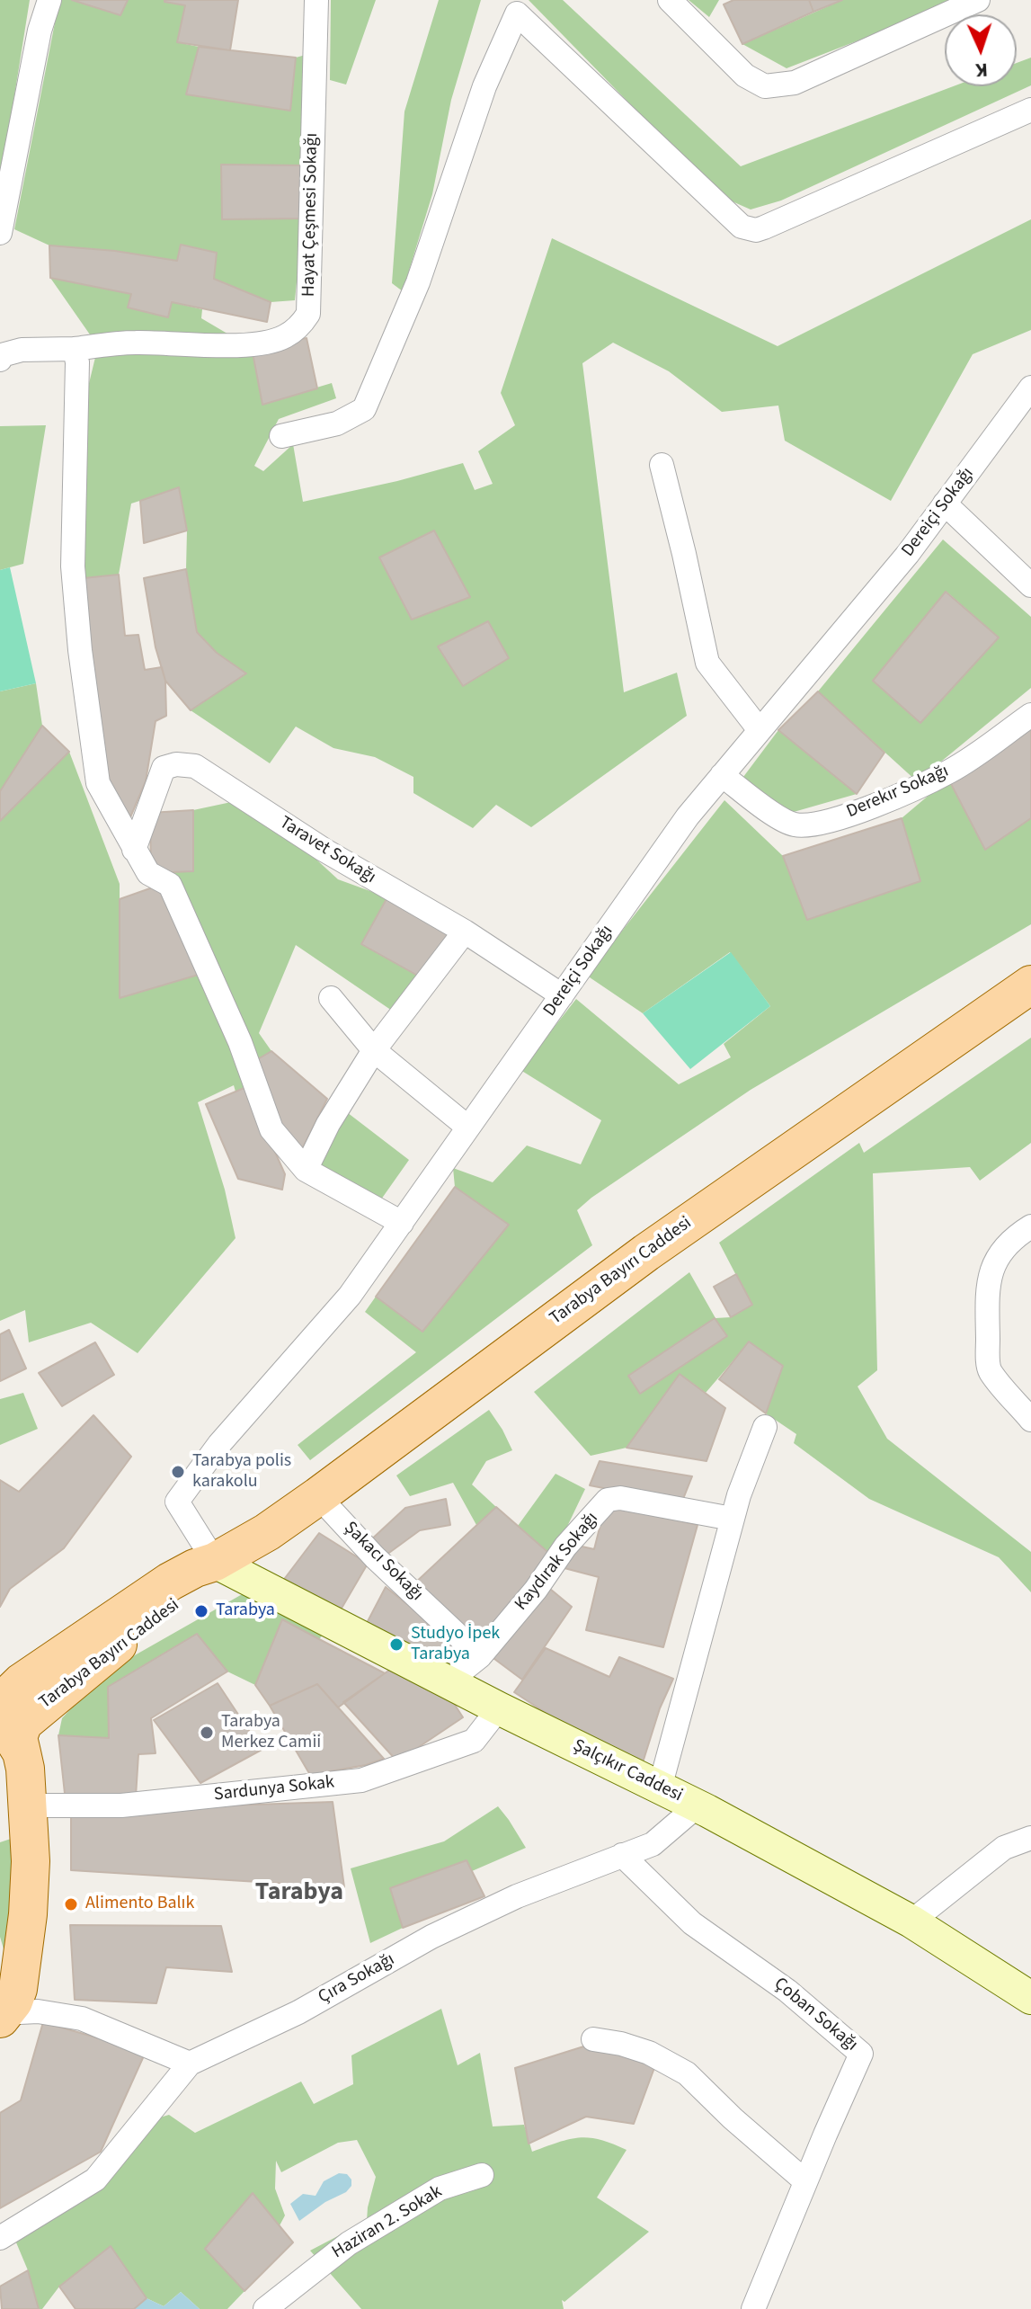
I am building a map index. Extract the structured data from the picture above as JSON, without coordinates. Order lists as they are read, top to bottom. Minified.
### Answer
{"streets":{"main road":["Tarabya Bayırı Caddesi","Şalçıkır Caddesi"],"street":["Hayat Çeşmesi Sokağı","Dereiçi Sokağı","Derekır Sokağı","Taravet Sokağı","Şakacı Sokağı","Kaydırak Sokağı","Sardunya Sokak","Çıra Sokağı","Çoban Sokağı","Haziran 2. Sokak"]},"crossings":[["Dereiçi Sokağı","Derekır Sokağı"],["Dereiçi Sokağı","Taravet Sokağı"],["Dereiçi Sokağı","Tarabya Bayırı Caddesi"],["Dereiçi Sokağı","Şalçıkır Caddesi"],["Tarabya Bayırı Caddesi","Şakacı Sokağı"],["Tarabya Bayırı Caddesi","Şalçıkır Caddesi"],["Tarabya Bayırı Caddesi","Sardunya Sokak"],["Şakacı Sokağı","Kaydırak Sokağı"],["Kaydırak Sokağı","Şalçıkır Caddesi"],["Şalçıkır Caddesi","Sardunya Sokak"],["Şalçıkır Caddesi","Çıra Sokağı"],["Çıra Sokağı","Çoban Sokağı"]],"districts":["Tarabya"],"places":["Tarabya polis karakolu","Tarabya","Studyo İpek Tarabya","Tarabya Merkez Camii","Alimento Balık"],"north":"bottom"}
